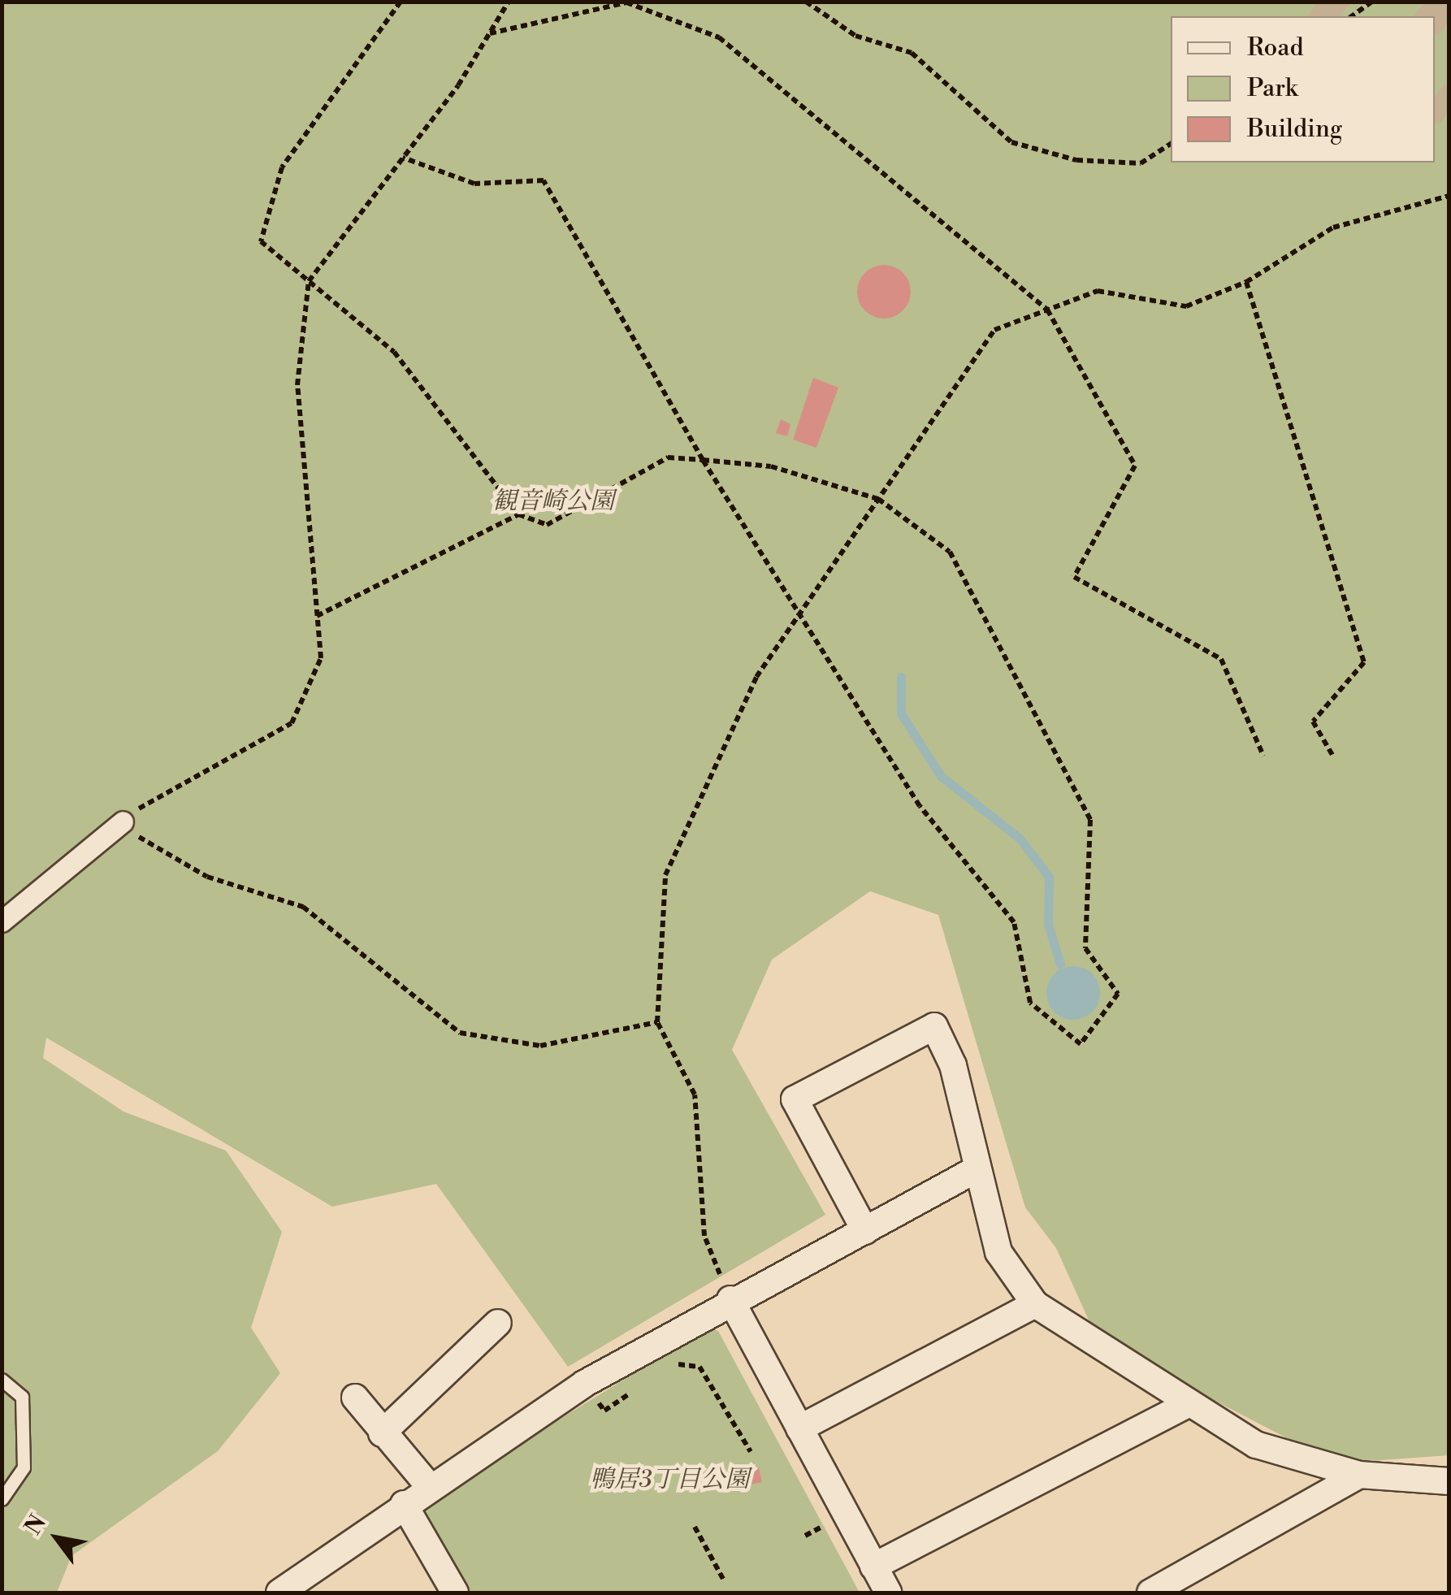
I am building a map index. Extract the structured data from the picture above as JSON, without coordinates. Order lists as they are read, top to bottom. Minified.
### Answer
{"parks":["観音崎公園","鴨居3丁目公園"],"legend":["Road","Park","Building"],"north":"top left"}
